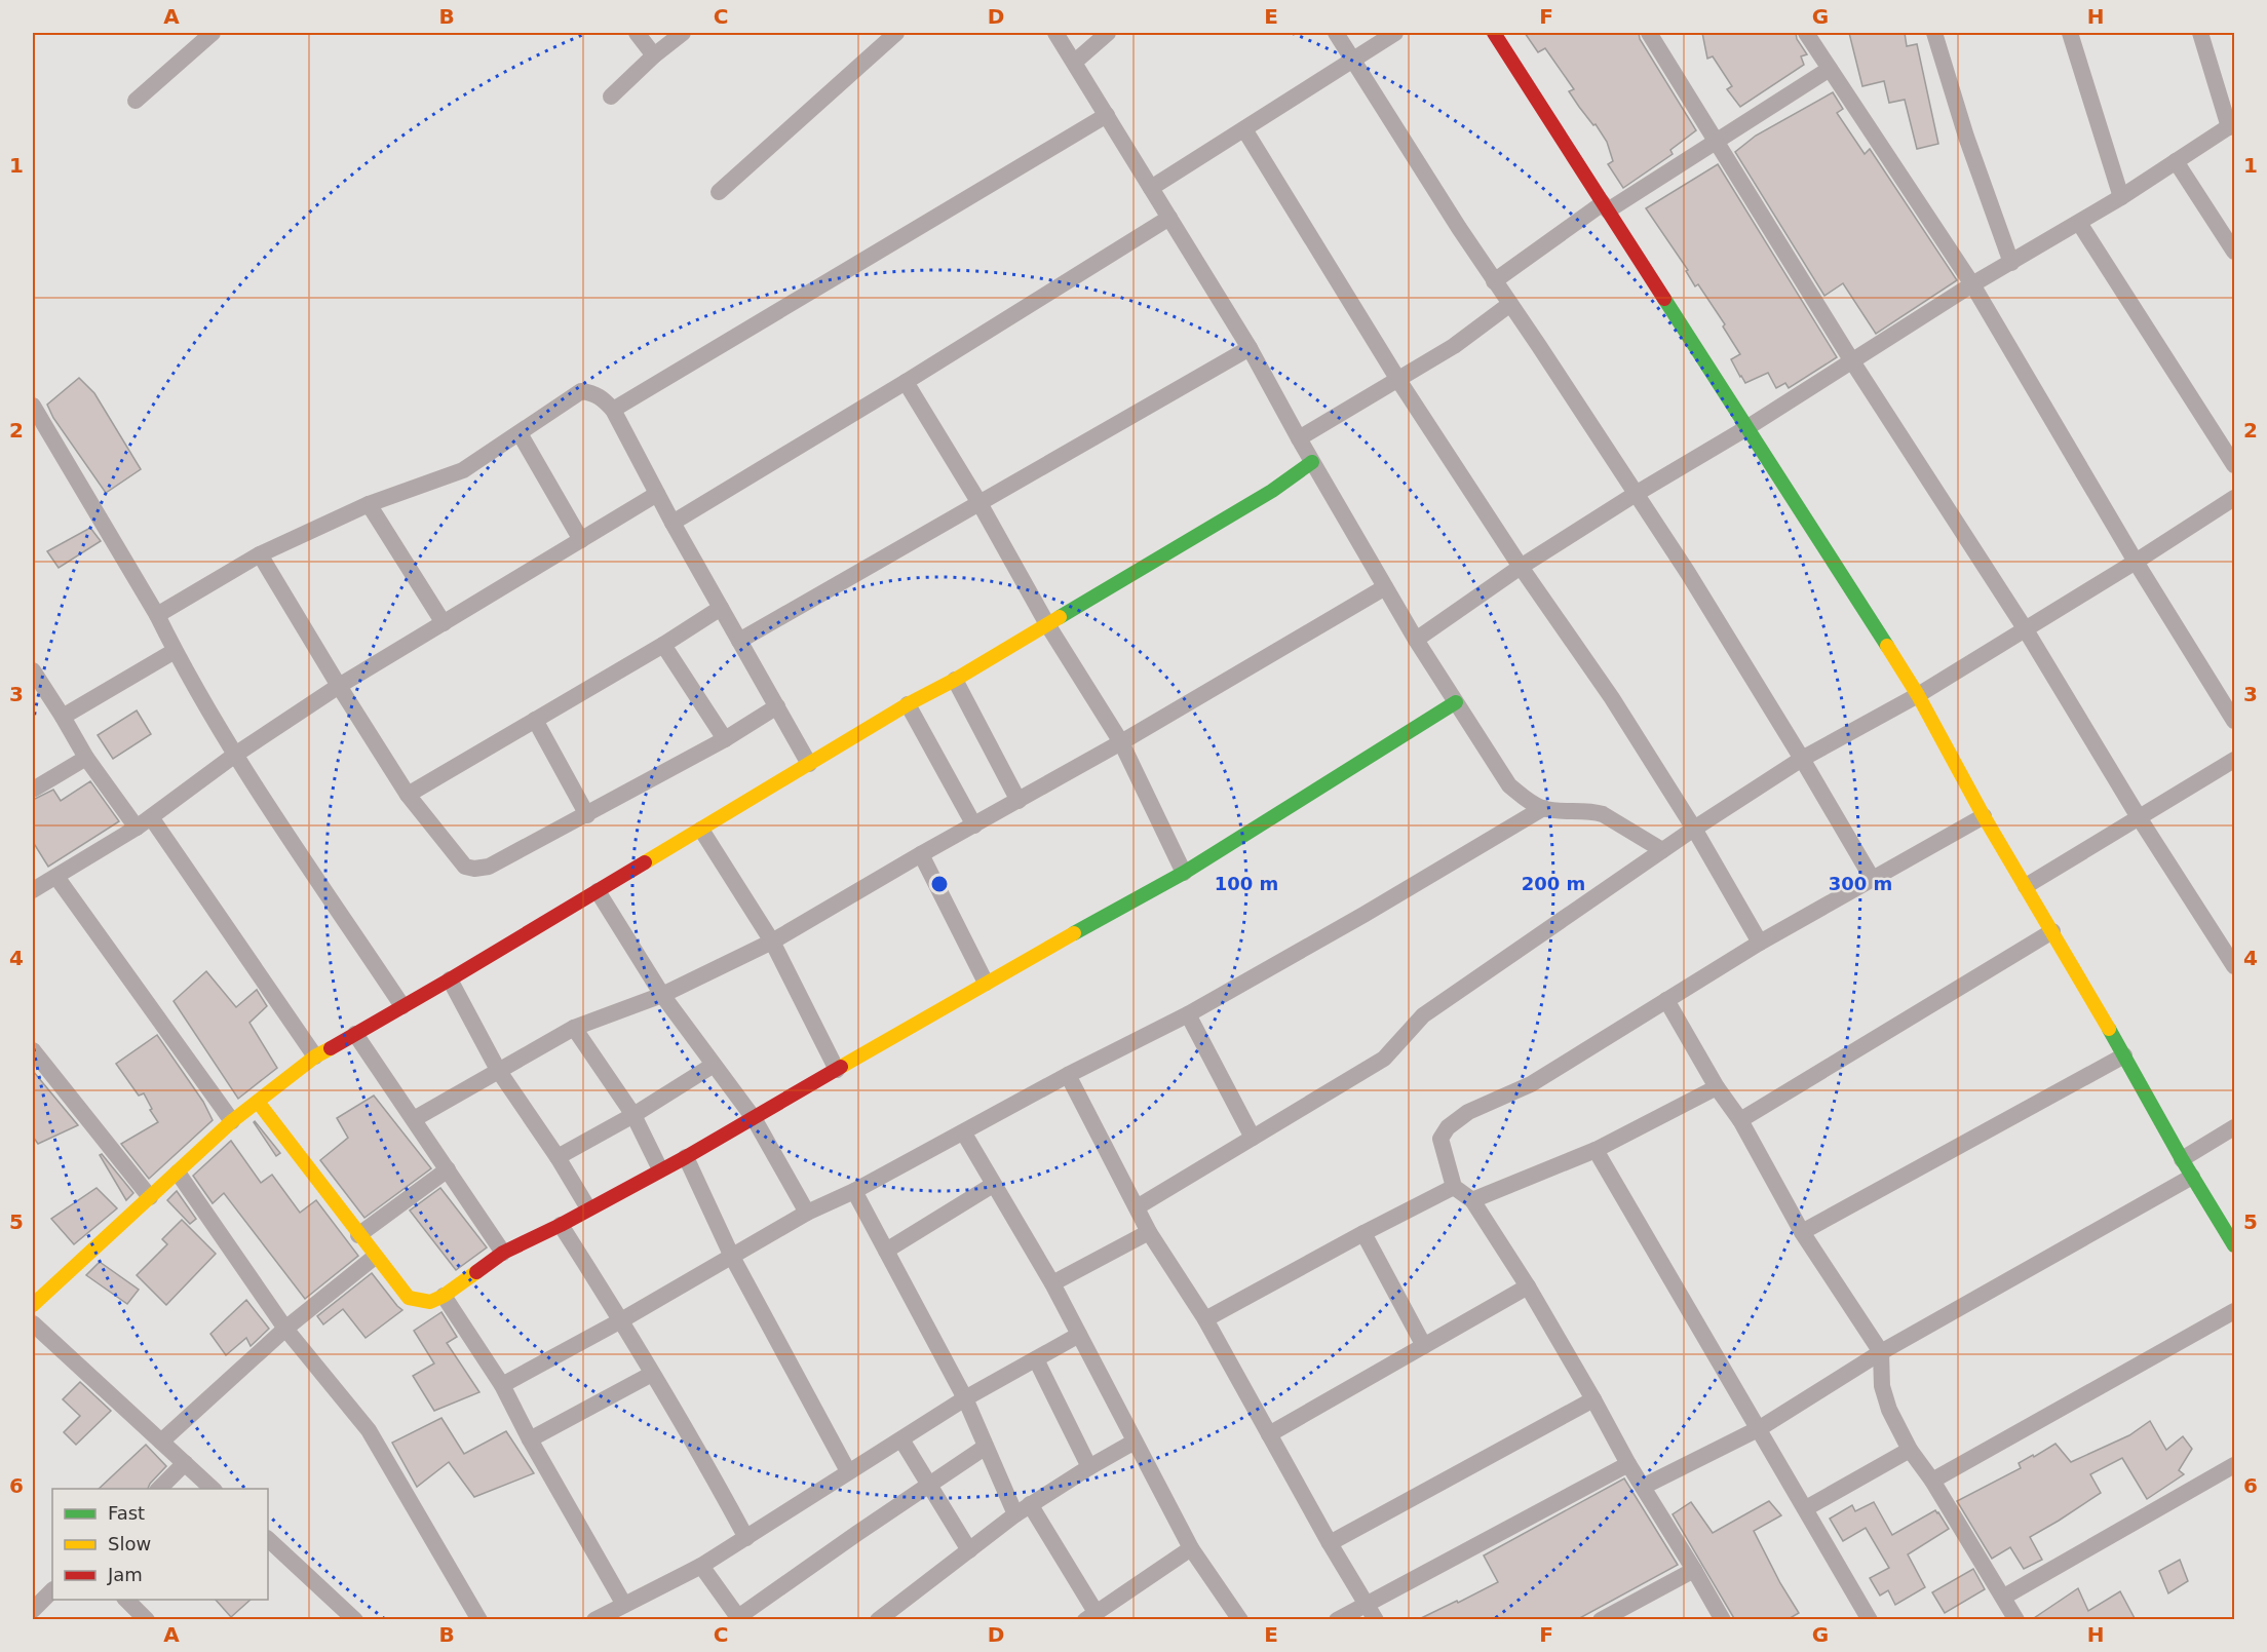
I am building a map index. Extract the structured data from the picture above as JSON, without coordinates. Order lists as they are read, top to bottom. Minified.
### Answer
{"legend":["Fast","Slow","Jam"],"grid":{"columns":["A","B","C","D","E","F","G","H"],"rows":["1","2","3","4","5","6"]},"rings":["100 m","200 m","300 m"]}
